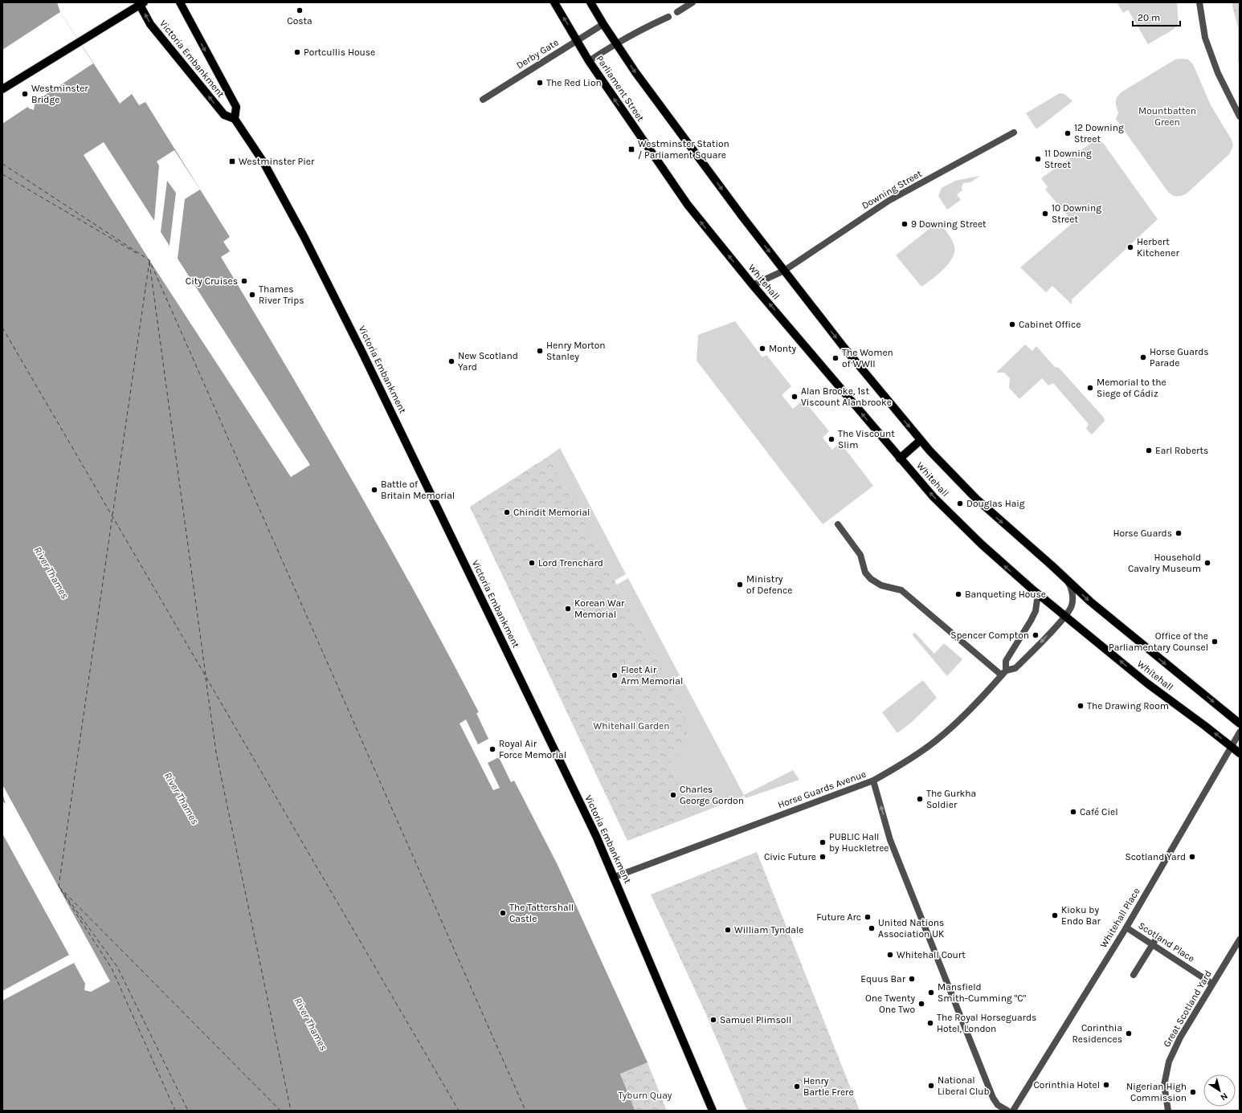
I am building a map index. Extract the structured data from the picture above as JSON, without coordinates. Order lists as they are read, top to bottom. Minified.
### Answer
{"streets":{"main road":["Victoria Embankment","Parliament Street","Whitehall"],"street":["Derby Gate","Downing Street","Horse Guards Avenue","Whitehall Place","Scotland Place","Great Scotland Yard"]},"crossings":[["Derby Gate","Parliament Street"],["Victoria Embankment","Horse Guards Avenue"],["Parliament Street","Whitehall"],["Downing Street","Whitehall"],["Whitehall","Horse Guards Avenue"],["Whitehall","Whitehall Place"],["Whitehall Place","Scotland Place"],["Scotland Place","Great Scotland Yard"]],"one_way":["Parliament Street"],"water":["River Thames"],"parks":["Mountbatten Green","Whitehall Garden","Tyburn Quay"],"places":{"other":["Costa","Portcullis House","The Red Lion","Westminster Bridge","12 Downing Street","11 Downing Street","10 Downing Street","9 Downing Street","Herbert Kitchener","City Cruises","Thames River Trips","Cabinet Office","Monty","Henry Morton Stanley","Horse Guards Parade","The Women of WWII","New Scotland Yard","Memorial to the Siege of Cádiz","Alan Brooke, 1st Viscount Alanbrooke","The Viscount Slim","Earl Roberts","Battle of Britain Memorial","Douglas Haig","Chindit Memorial","Horse Guards","Lord Trenchard","Household Cavalry Museum","Ministry of Defence","Banqueting House","Korean War Memorial","Spencer Compton","Office of the Parliamentary Counsel","Fleet Air Arm Memorial","The Drawing Room","Royal Air Force Memorial","Charles George Gordon","The Gurkha Soldier","Café Ciel","PUBLIC Hall by Huckletree","Civic Future","Scotland Yard","The Tattershall Castle","Kioku by Endo Bar","Future Arc","United Nations Association UK","William Tyndale","Whitehall Court","Equus Bar","Mansfield Smith-Cumming \"C\"","One Twenty One Two","Samuel Plimsoll","The Royal Horseguards Hotel, London","Corinthia Residences","Corinthia Hotel","National Liberal Club","Henry Bartle Frere","Nigerian High Commission"],"transit":["Westminster Station / Parliament Square","Westminster Pier"]},"scale_bar":"20 m","north":"bottom right"}
